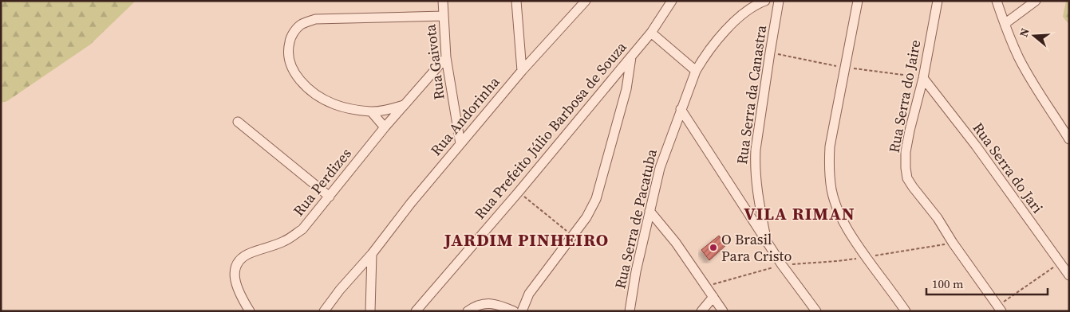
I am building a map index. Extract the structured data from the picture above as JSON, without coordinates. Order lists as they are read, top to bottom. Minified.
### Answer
{"streets":{"street":["Rua Gaivota","Rua Serra da Canastra","Rua Serra do Jaire","Rua Andorinha","Rua Prefeito Júlio Barbosa de Souza","Rua Serra do Jari","Rua Perdizes","Rua Serra de Pacatuba"]},"crossings":[["Rua Gaivota","Rua Andorinha"],["Rua Gaivota","Rua Perdizes"],["Rua Serra do Jaire","Rua Serra do Jari"]],"districts":["VILA RIMAN","JARDIM PINHEIRO"],"places":["O Brasil Para Cristo"],"scale_bar":"100 m","north":"left"}
